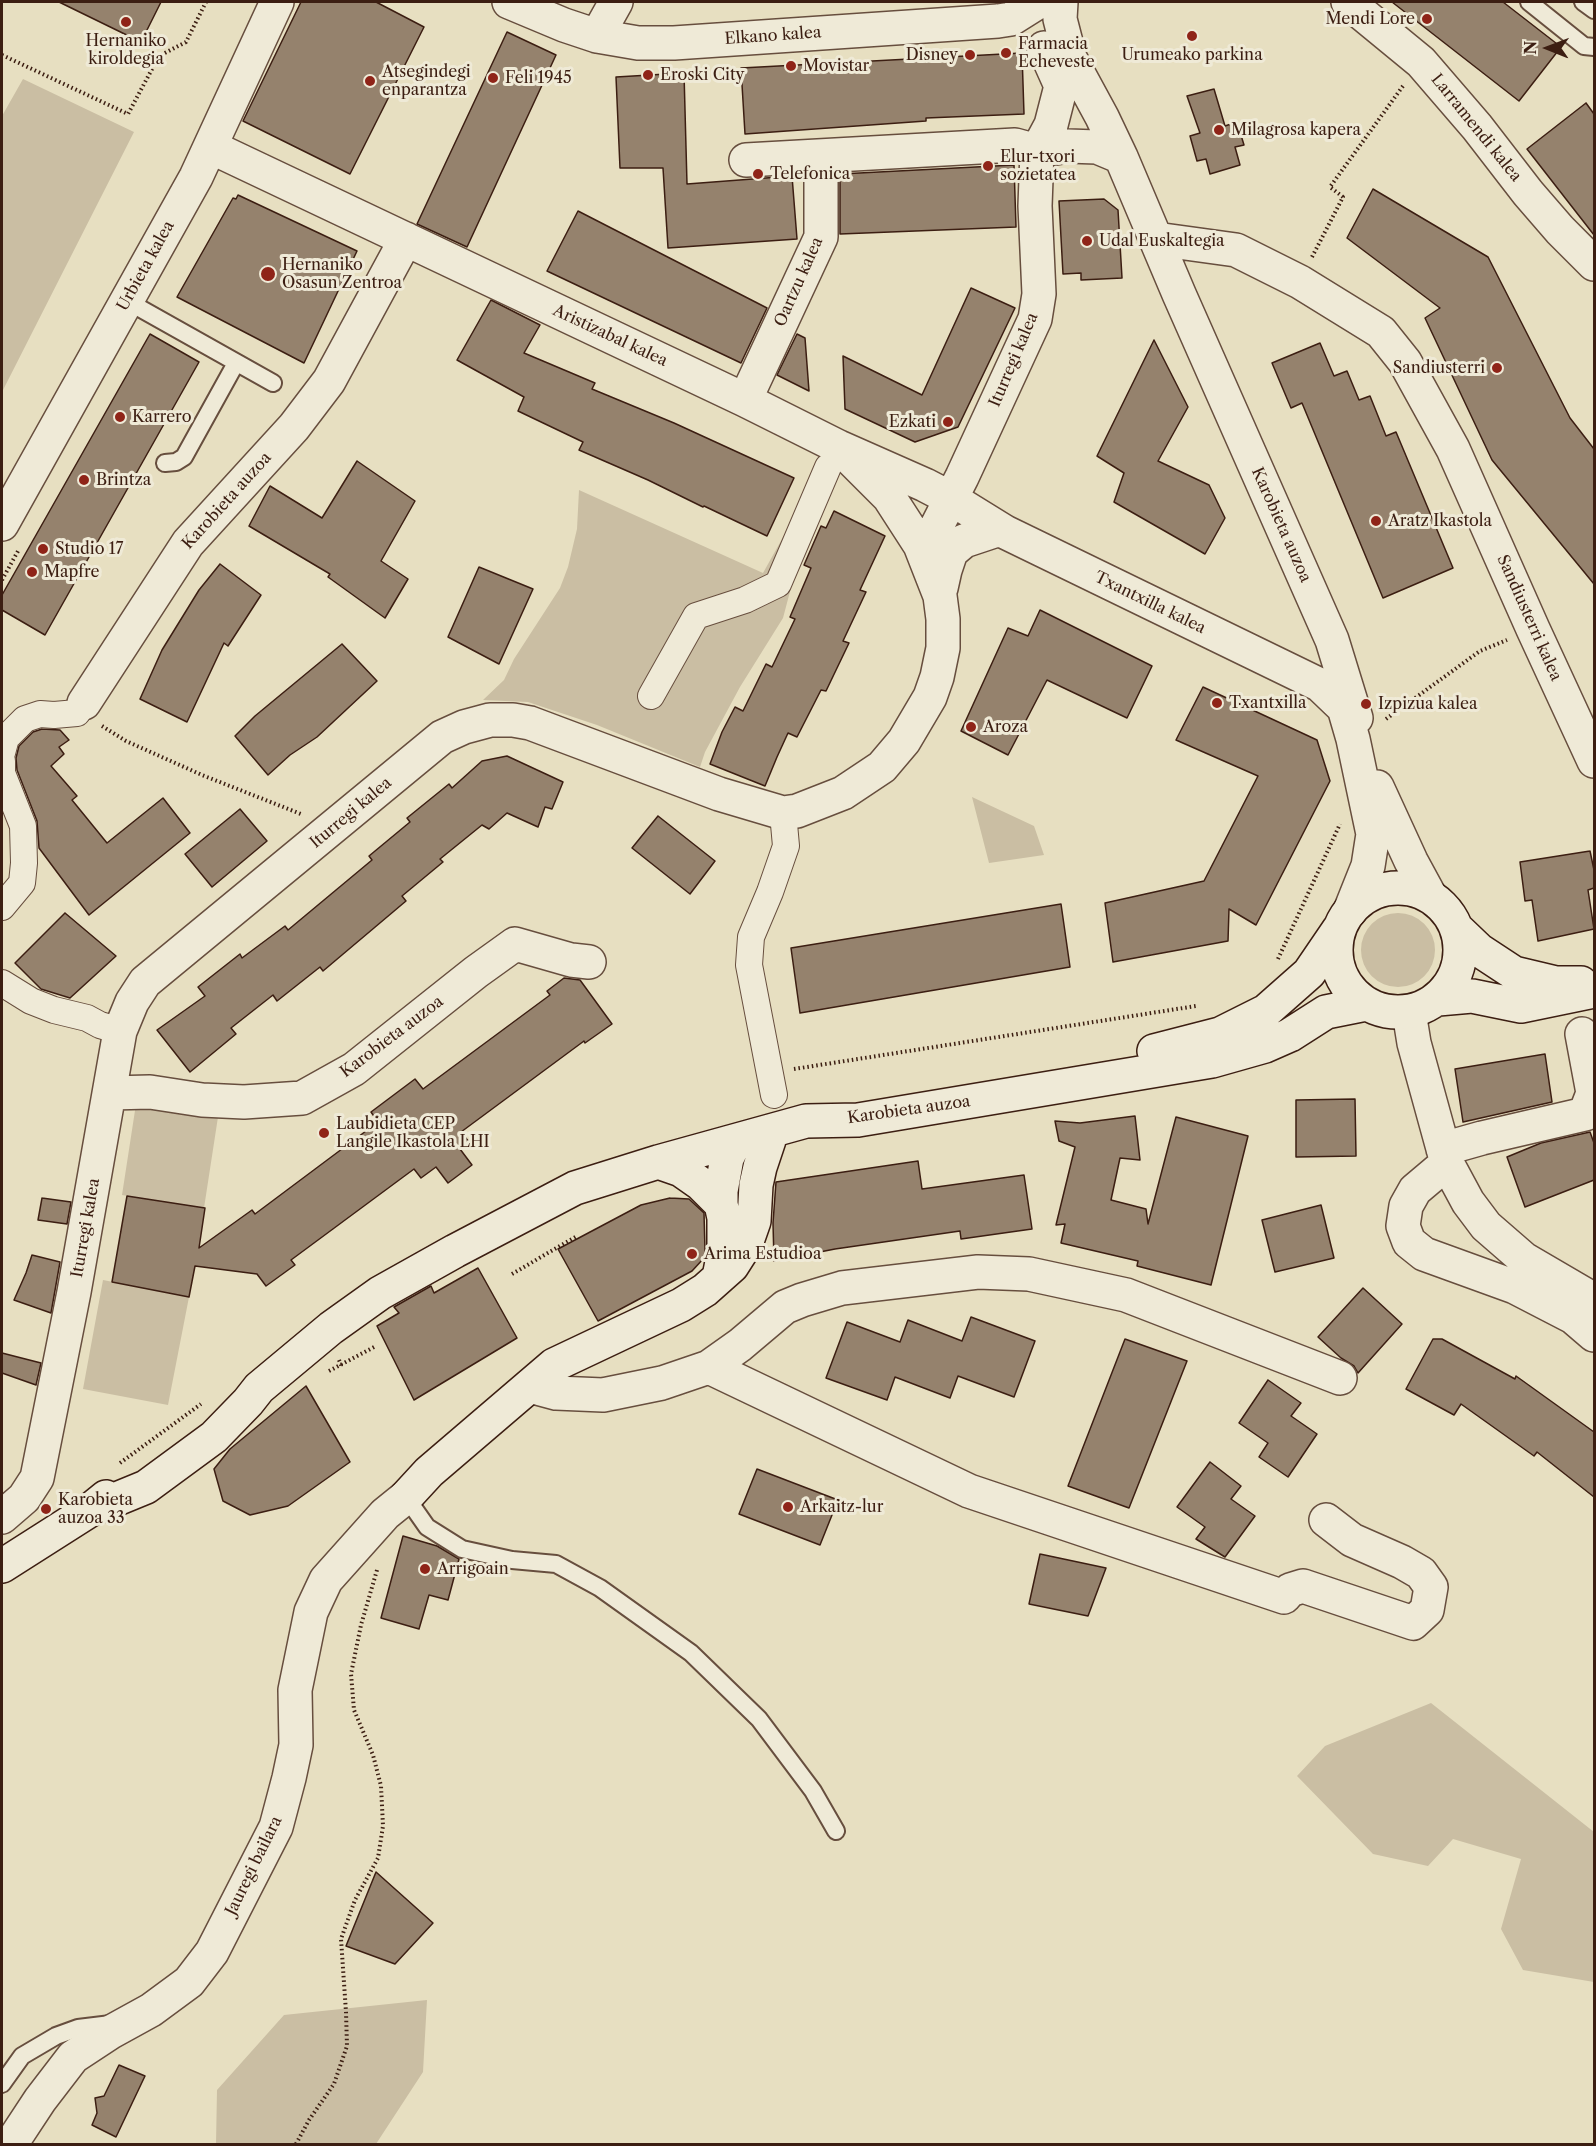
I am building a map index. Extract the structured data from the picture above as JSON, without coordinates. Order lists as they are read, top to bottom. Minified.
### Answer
{"streets":{"street":["Elkano kalea","Larramendi kalea","Urbieta kalea","Oartzu kalea","Aristizabal kalea","Iturregi kalea","Karobieta auzoa","Txantxilla kalea","Sandiusterri kalea","Jauregi bailara"]},"crossings":[["Urbieta kalea","Aristizabal kalea"],["Oartzu kalea","Aristizabal kalea"],["Aristizabal kalea","Iturregi kalea"],["Aristizabal kalea","Karobieta auzoa"],["Aristizabal kalea","Txantxilla kalea"],["Iturregi kalea","Karobieta auzoa"],["Iturregi kalea","Txantxilla kalea"],["Karobieta auzoa","Txantxilla kalea"],["Karobieta auzoa","Sandiusterri kalea"]],"places":["Mendi Lore","Hernaniko kiroldegia","Urumeako parkina","Farmacia Echeveste","Disney","Movistar","Eroski City","Feli 1945","Atsegindegi enparantza","Milagrosa kapera","Elur-txori sozietatea","Telefonica","Udal Euskaltegia","Hernaniko Osasun Zentroa","Sandiusterri","Karrero","Ezkati","Brintza","Aratz Ikastola","Studio 17","Mapfre","Txantxilla","Izpizua kalea","Aroza","Laubidieta CEP Langile Ikastola LHI","Arima Estudioa","Arkaitz-lur","Karobieta auzoa 33","Arrigoain"],"north":"left"}
